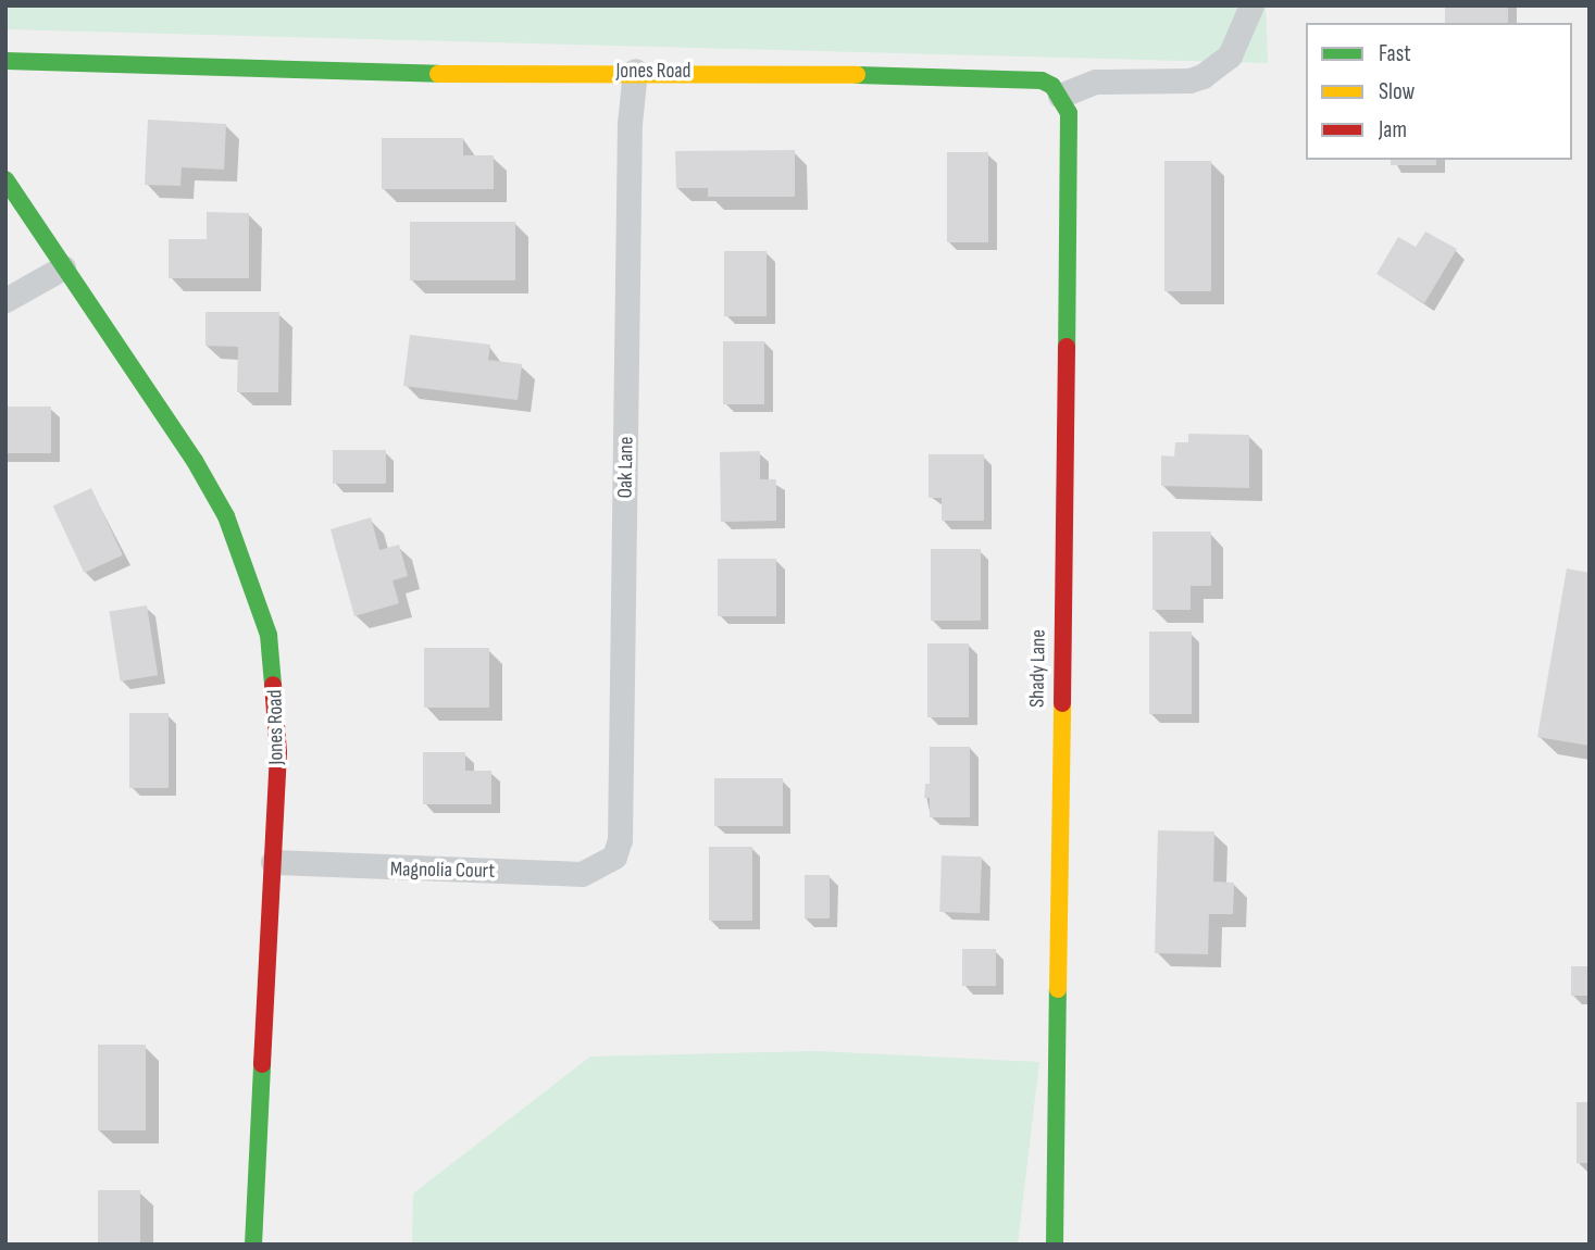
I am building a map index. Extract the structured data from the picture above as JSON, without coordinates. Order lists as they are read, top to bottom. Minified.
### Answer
{"streets":{"street":["Jones Road","Oak Lane","Shady Lane","Magnolia Court"]},"crossings":[["Jones Road","Oak Lane"],["Jones Road","Shady Lane"],["Jones Road","Magnolia Court"],["Oak Lane","Magnolia Court"]],"legend":["Fast","Slow","Jam"]}
